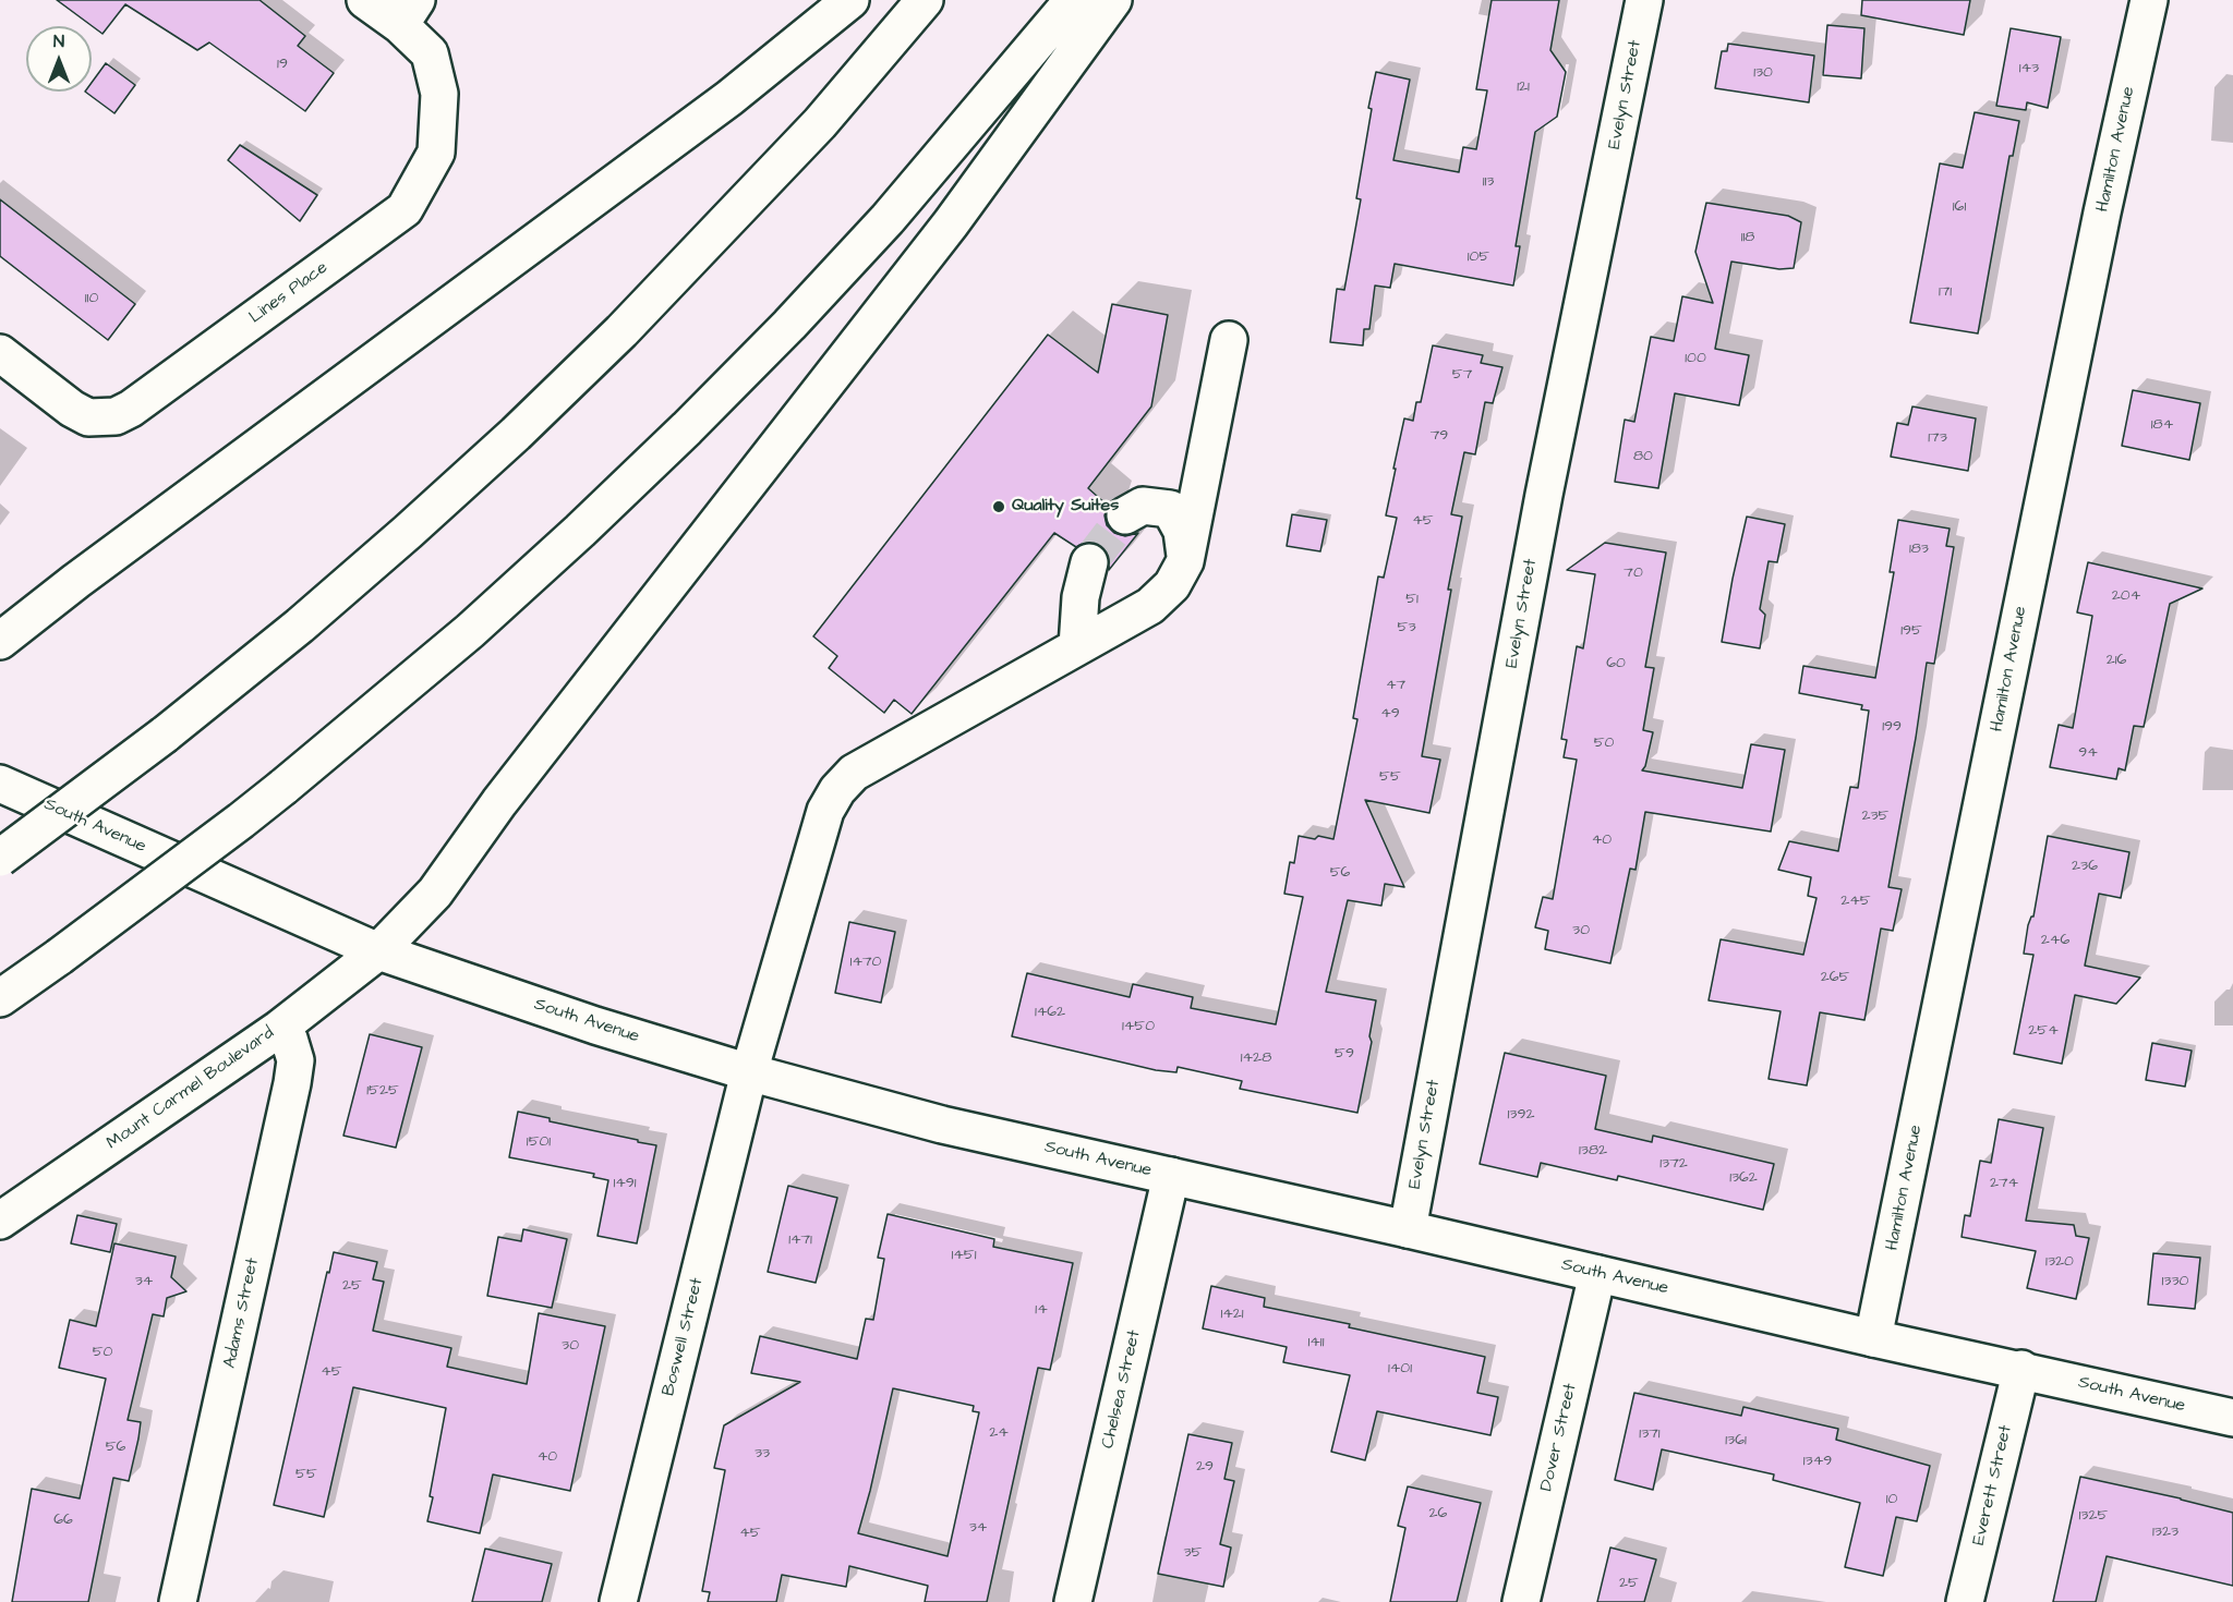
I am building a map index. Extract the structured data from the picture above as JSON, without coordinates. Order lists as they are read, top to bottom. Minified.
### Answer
{"streets":{"main road":["Evelyn Street","Hamilton Avenue","Lines Place","South Avenue","Mount Carmel Boulevard","Adams Street","Boswell Street","Chelsea Street","Dover Street","Everett Street"]},"crossings":[["Evelyn Street","South Avenue"],["Hamilton Avenue","South Avenue"],["South Avenue","Mount Carmel Boulevard"],["South Avenue","Boswell Street"],["South Avenue","Chelsea Street"],["South Avenue","Dover Street"],["South Avenue","Everett Street"],["Mount Carmel Boulevard","Adams Street"]],"places":["Quality Suites"],"house_numbers":["19","143","130","121","113","161","118","105","171","110","100","57","184","79","173","80","45","183","70","204","51","53","195","216","60","47","49","199","50","94","55","235","40","236","56","245","30","246","1470","265","1462","1450","254","59","1428","1525","1392","1501","1382","1372","1362","1491","274","1471","1451","1320","34","1330","25","14","1421","1411","30","50","1401","45","24","1371","1361","56","33","40","1349","29","55","10","26","1325","66","34","1323","45","35","25"],"north":"top"}
